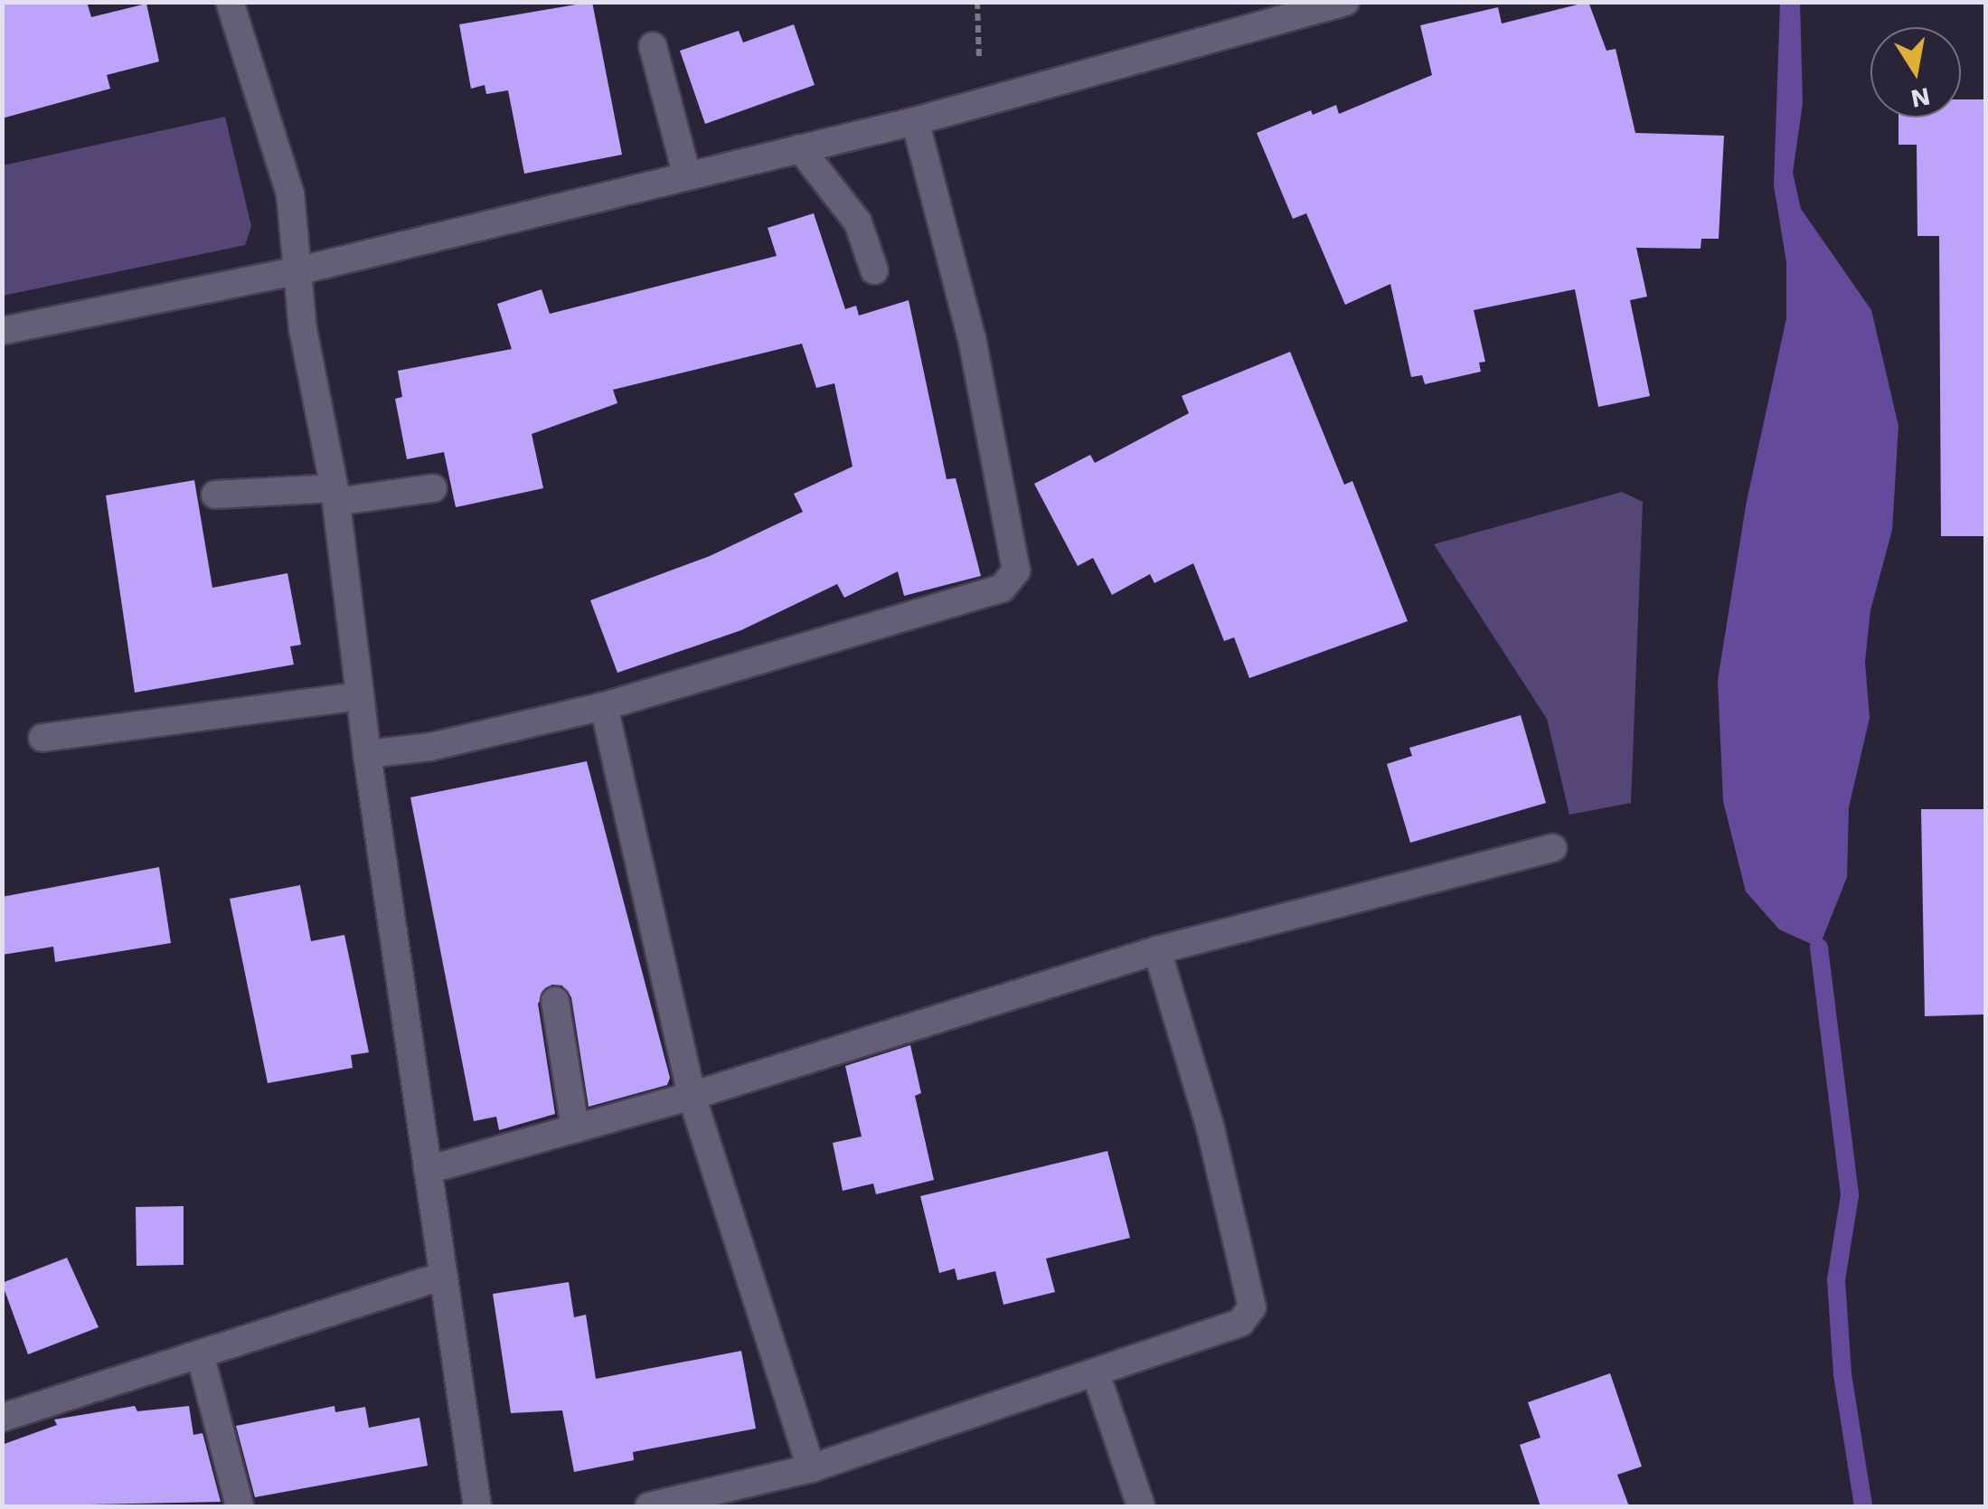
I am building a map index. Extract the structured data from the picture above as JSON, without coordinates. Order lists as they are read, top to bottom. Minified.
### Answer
{"north":"bottom"}
